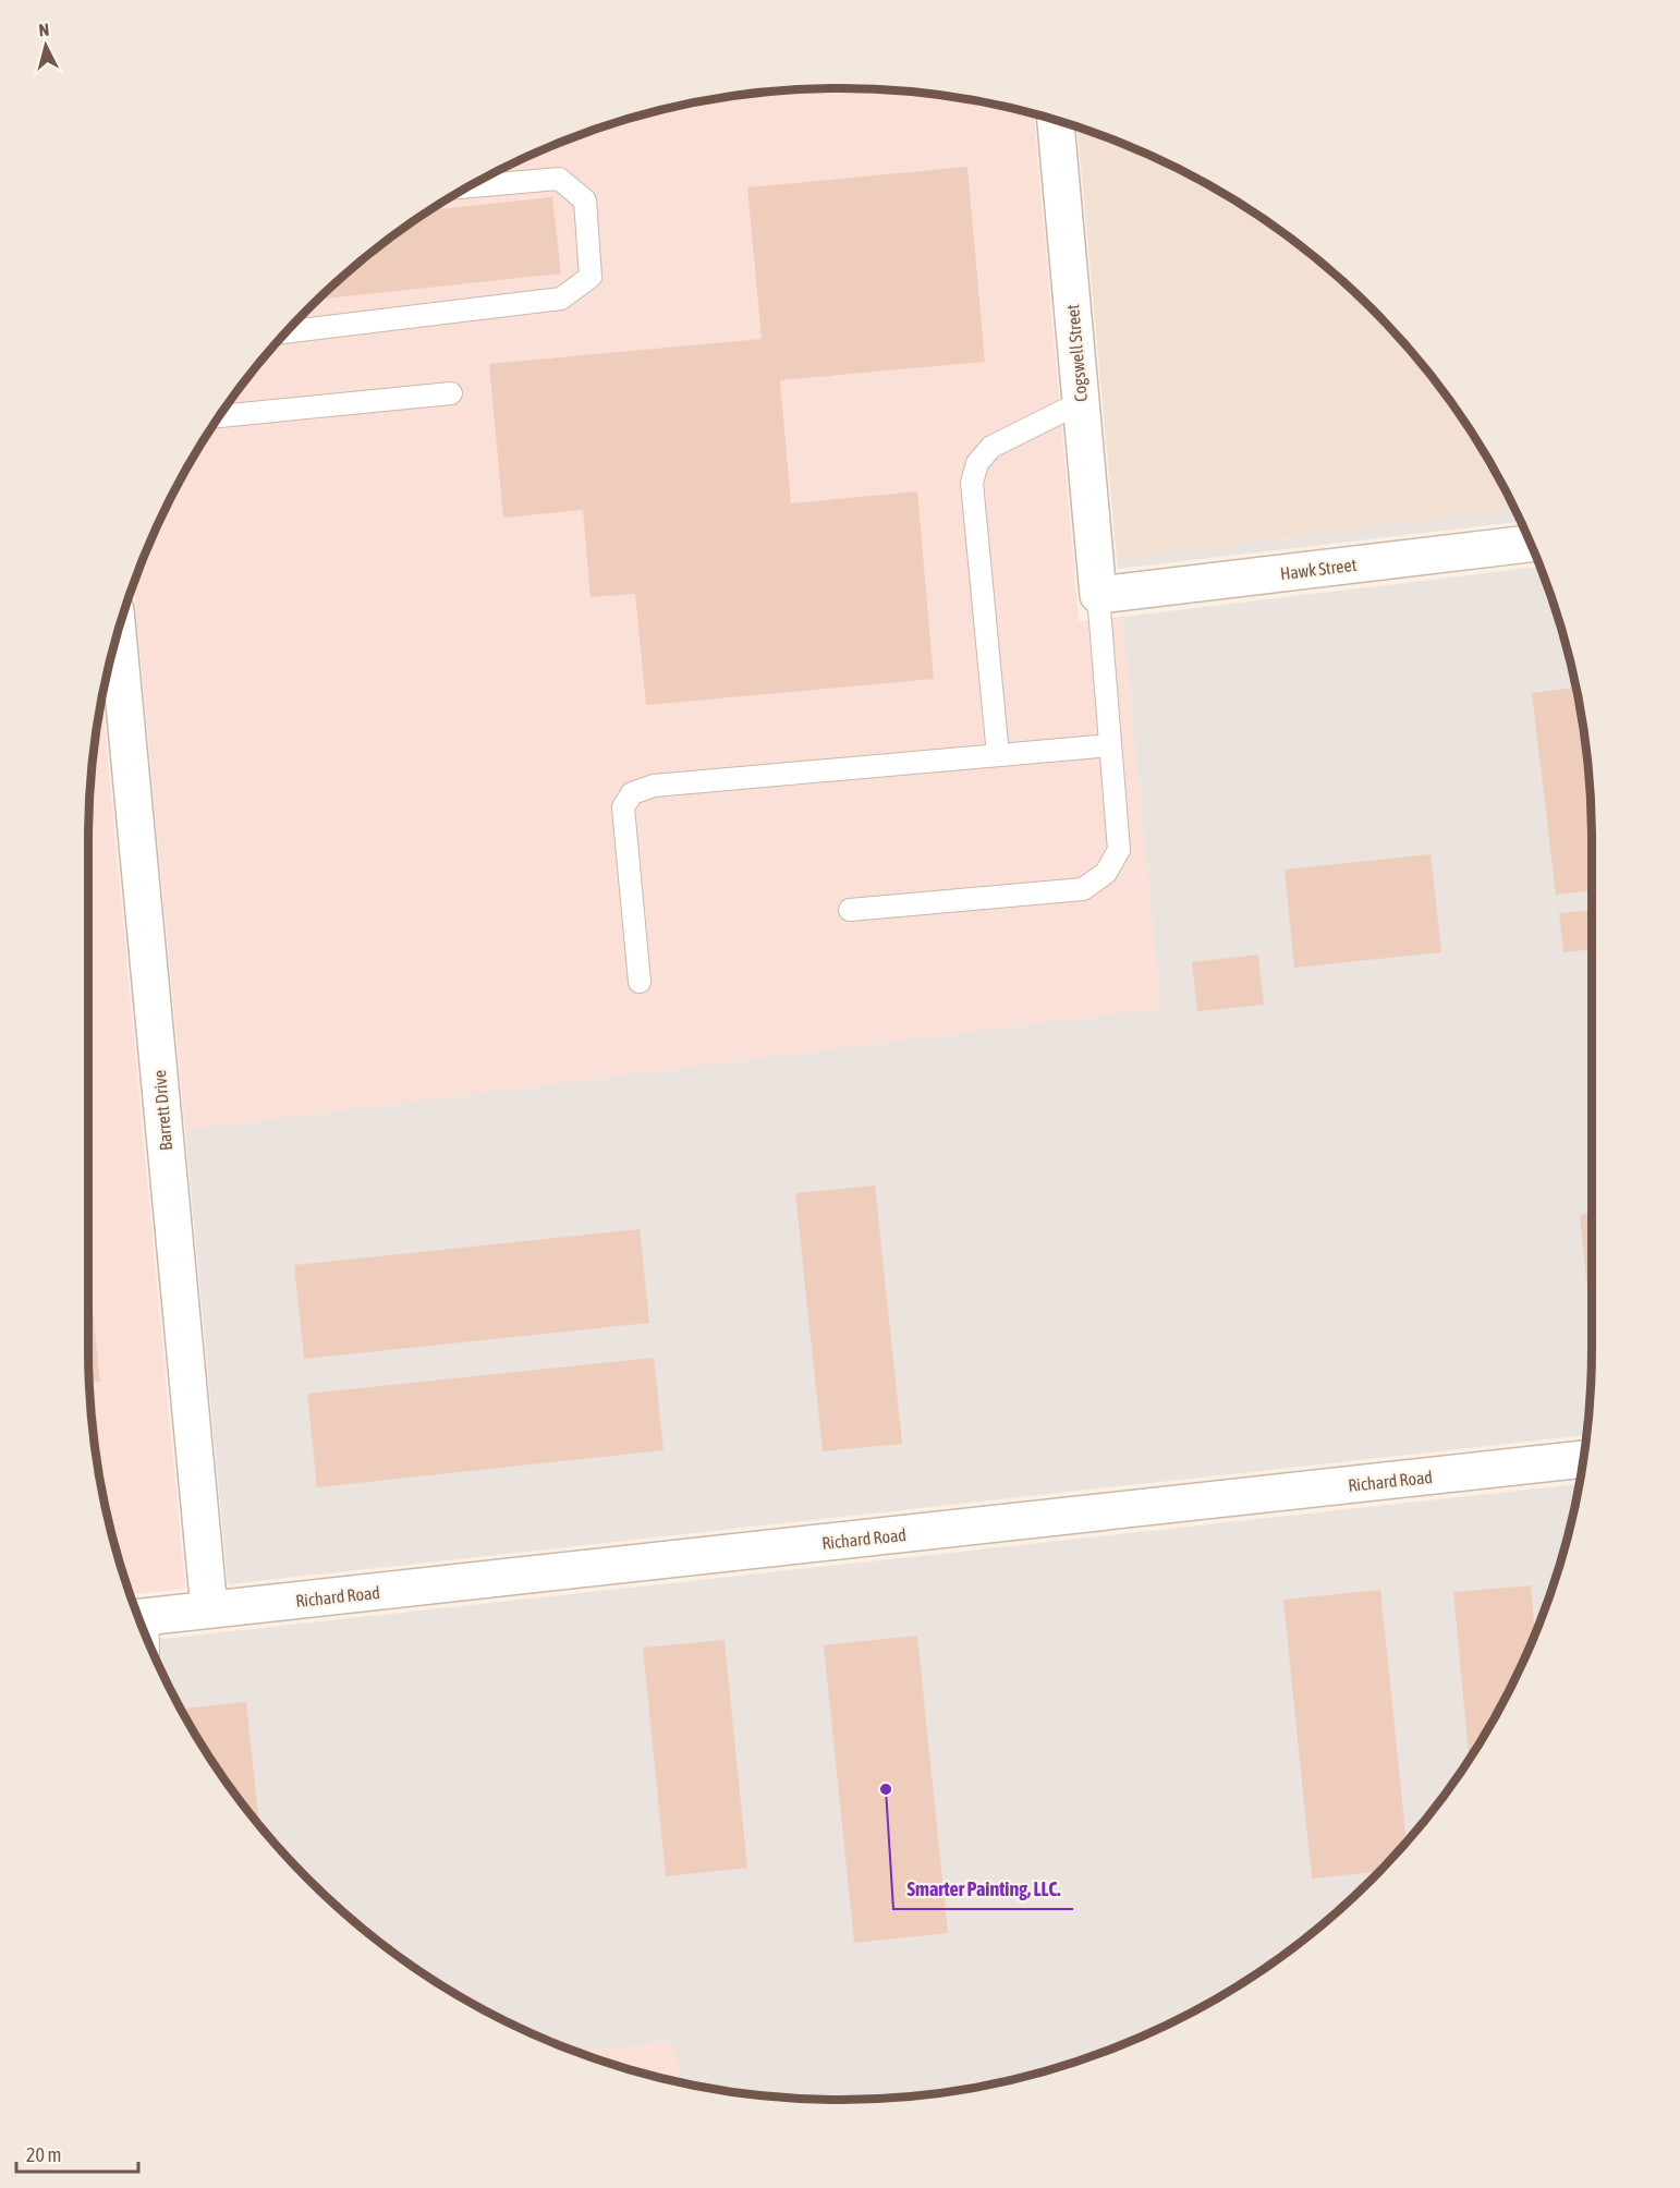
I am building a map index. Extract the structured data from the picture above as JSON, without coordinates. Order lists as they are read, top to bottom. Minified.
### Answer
{"streets":{"street":["Cogswell Street","Hawk Street","Barrett Drive","Richard Road"]},"crossings":[["Cogswell Street","Hawk Street"],["Barrett Drive","Richard Road"]],"places":["Smarter Painting, LLC."],"scale_bar":"20 m","north":"top"}
